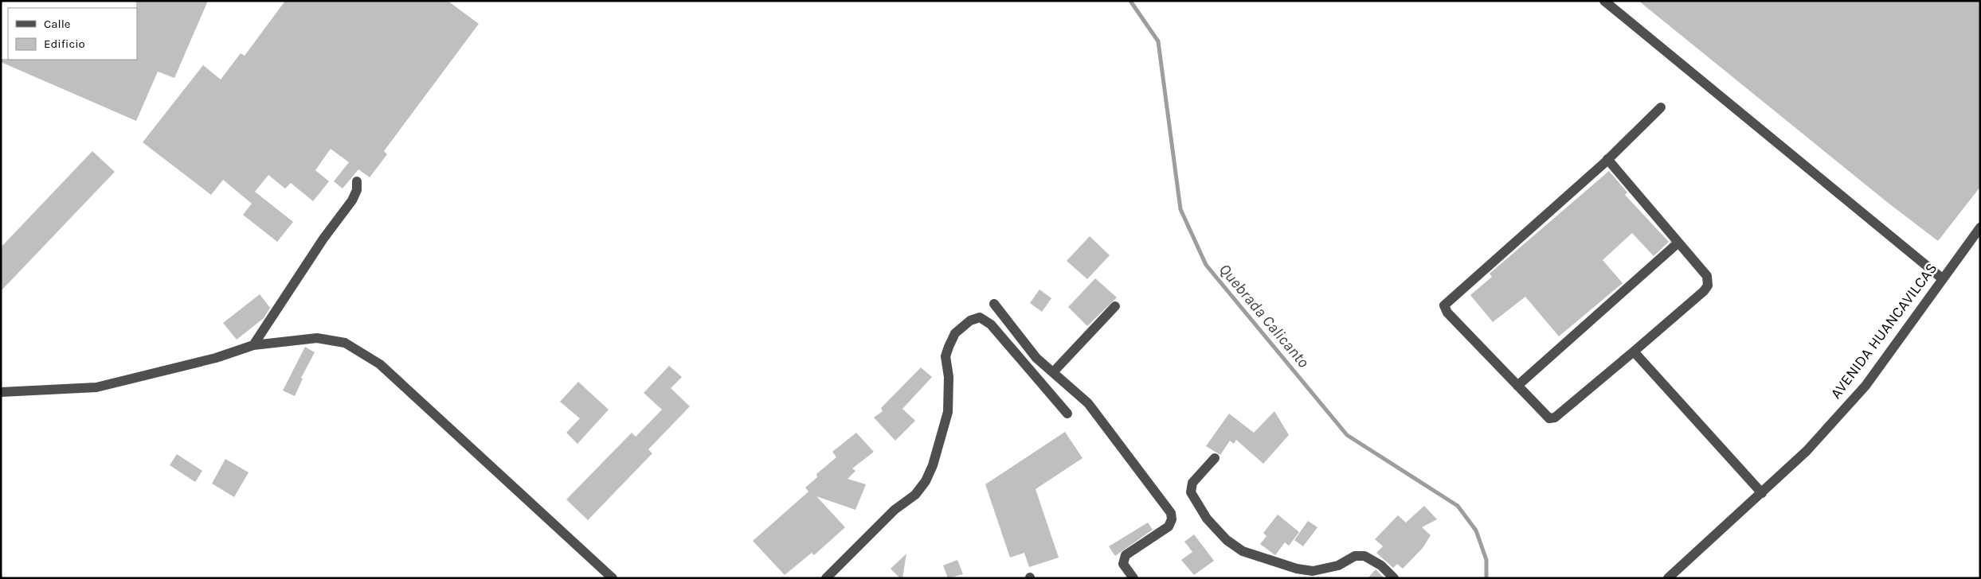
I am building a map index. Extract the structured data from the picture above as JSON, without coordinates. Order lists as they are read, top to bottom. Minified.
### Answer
{"streets":{"street":["AVENIDA HUANCAVILCAS"]},"water":["Quebrada Calicanto"],"legend":["Calle","Edificio"]}
